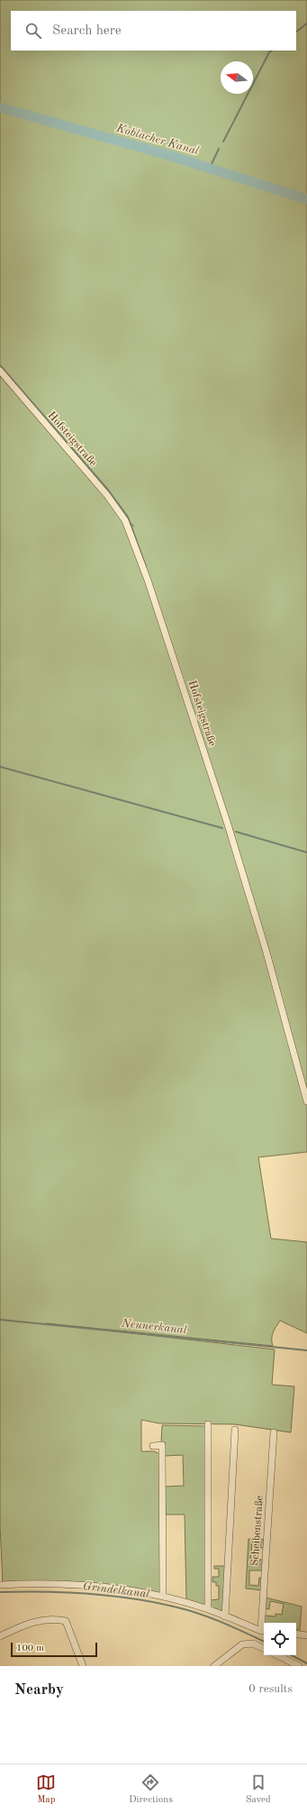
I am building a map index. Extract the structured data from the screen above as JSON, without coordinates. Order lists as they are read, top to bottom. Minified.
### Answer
{"streets":{"street":["Hofsteigstraße","Scheibenstraße"]},"water":["Koblacher Kanal","Neunerkanal","Grindelkanal"],"scale_bar":"100 m","north":"left","page":{"search":"Search here","scale":"100 m","heading":["Nearby","0 results"],"nav":["Map","Directions","Saved"]}}
